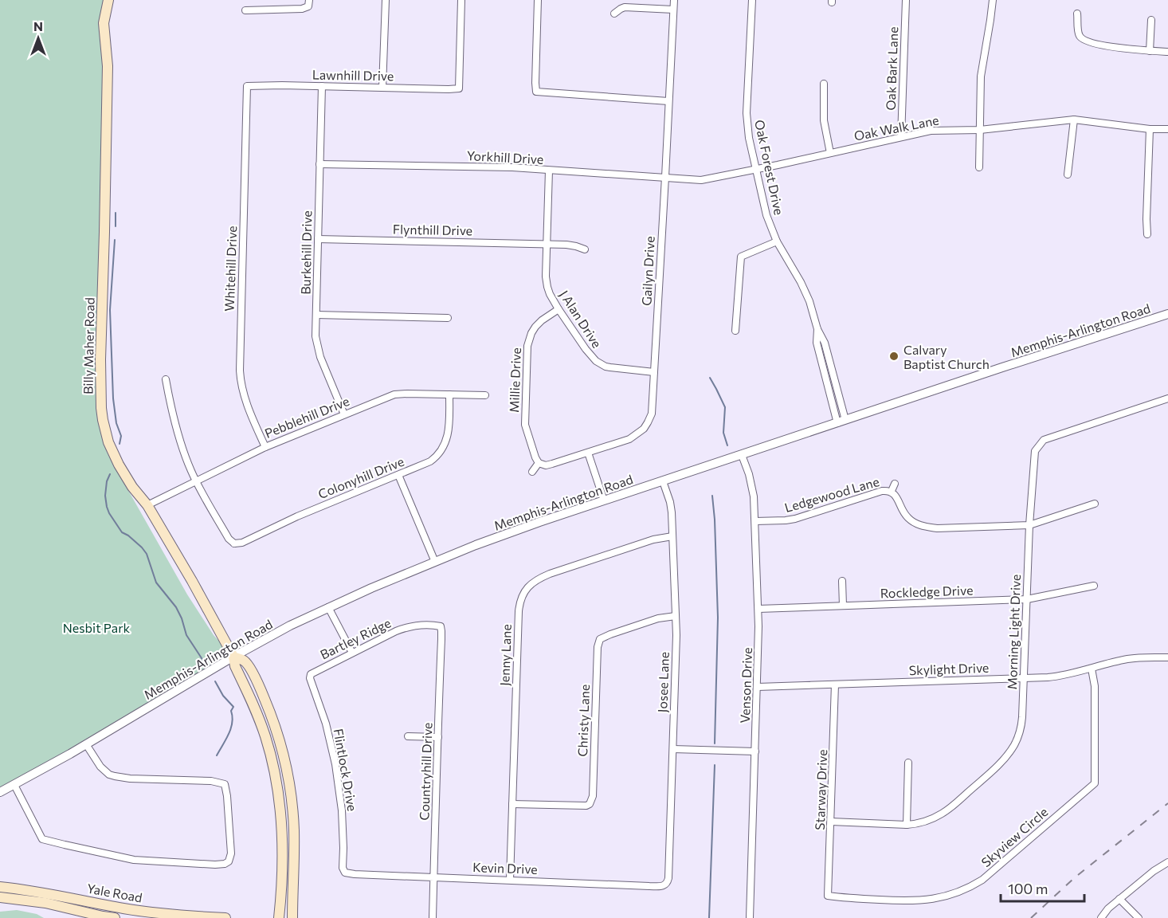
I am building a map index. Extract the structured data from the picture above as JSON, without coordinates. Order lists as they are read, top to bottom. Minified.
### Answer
{"streets":{"main road":["Billy Maher Road","Yale Road"],"street":["Oak Bark Lane","Lawnhill Drive","Oak Walk Lane","Yorkhill Drive","Oak Forest Drive","Flynthill Drive","Burkehill Drive","Whitehill Drive","Gailyn Drive","J Alan Drive","Memphis-Arlington Road","Millie Drive","Pebblehill Drive","Colonyhill Drive","Ledgewood Lane","Rockledge Drive","Morning Light Drive","Bartley Ridge","Jenny Lane","Skylight Drive","Josee Lane","Venson Drive","Christy Lane","Flintlock Drive","Countryhill Drive","Starway Drive","Skyview Circle","Kevin Drive"]},"crossings":[["Oak Bark Lane","Oak Walk Lane"],["Lawnhill Drive","Burkehill Drive"],["Lawnhill Drive","Whitehill Drive"],["Oak Walk Lane","Yorkhill Drive"],["Oak Walk Lane","Oak Forest Drive"],["Yorkhill Drive","Burkehill Drive"],["Yorkhill Drive","Gailyn Drive"],["Yorkhill Drive","J Alan Drive"],["Oak Forest Drive","Memphis-Arlington Road"],["Flynthill Drive","Burkehill Drive"],["Flynthill Drive","J Alan Drive"],["Burkehill Drive","Pebblehill Drive"],["Whitehill Drive","Pebblehill Drive"],["Gailyn Drive","J Alan Drive"],["Gailyn Drive","Millie Drive"],["J Alan Drive","Millie Drive"],["Memphis-Arlington Road","Billy Maher Road"],["Memphis-Arlington Road","Josee Lane"],["Memphis-Arlington Road","Venson Drive"],["Billy Maher Road","Pebblehill Drive"],["Pebblehill Drive","Colonyhill Drive"],["Ledgewood Lane","Morning Light Drive"],["Ledgewood Lane","Venson Drive"],["Rockledge Drive","Morning Light Drive"],["Rockledge Drive","Venson Drive"],["Morning Light Drive","Skylight Drive"],["Morning Light Drive","Starway Drive"],["Bartley Ridge","Flintlock Drive"],["Bartley Ridge","Countryhill Drive"],["Jenny Lane","Josee Lane"],["Jenny Lane","Christy Lane"],["Jenny Lane","Kevin Drive"],["Skylight Drive","Venson Drive"],["Skylight Drive","Starway Drive"],["Skylight Drive","Skyview Circle"],["Josee Lane","Christy Lane"],["Josee Lane","Kevin Drive"],["Flintlock Drive","Kevin Drive"],["Countryhill Drive","Kevin Drive"],["Starway Drive","Skyview Circle"]],"parks":["Nesbit Park"],"places":["Calvary Baptist Church"],"scale_bar":"100 m","north":"top"}
